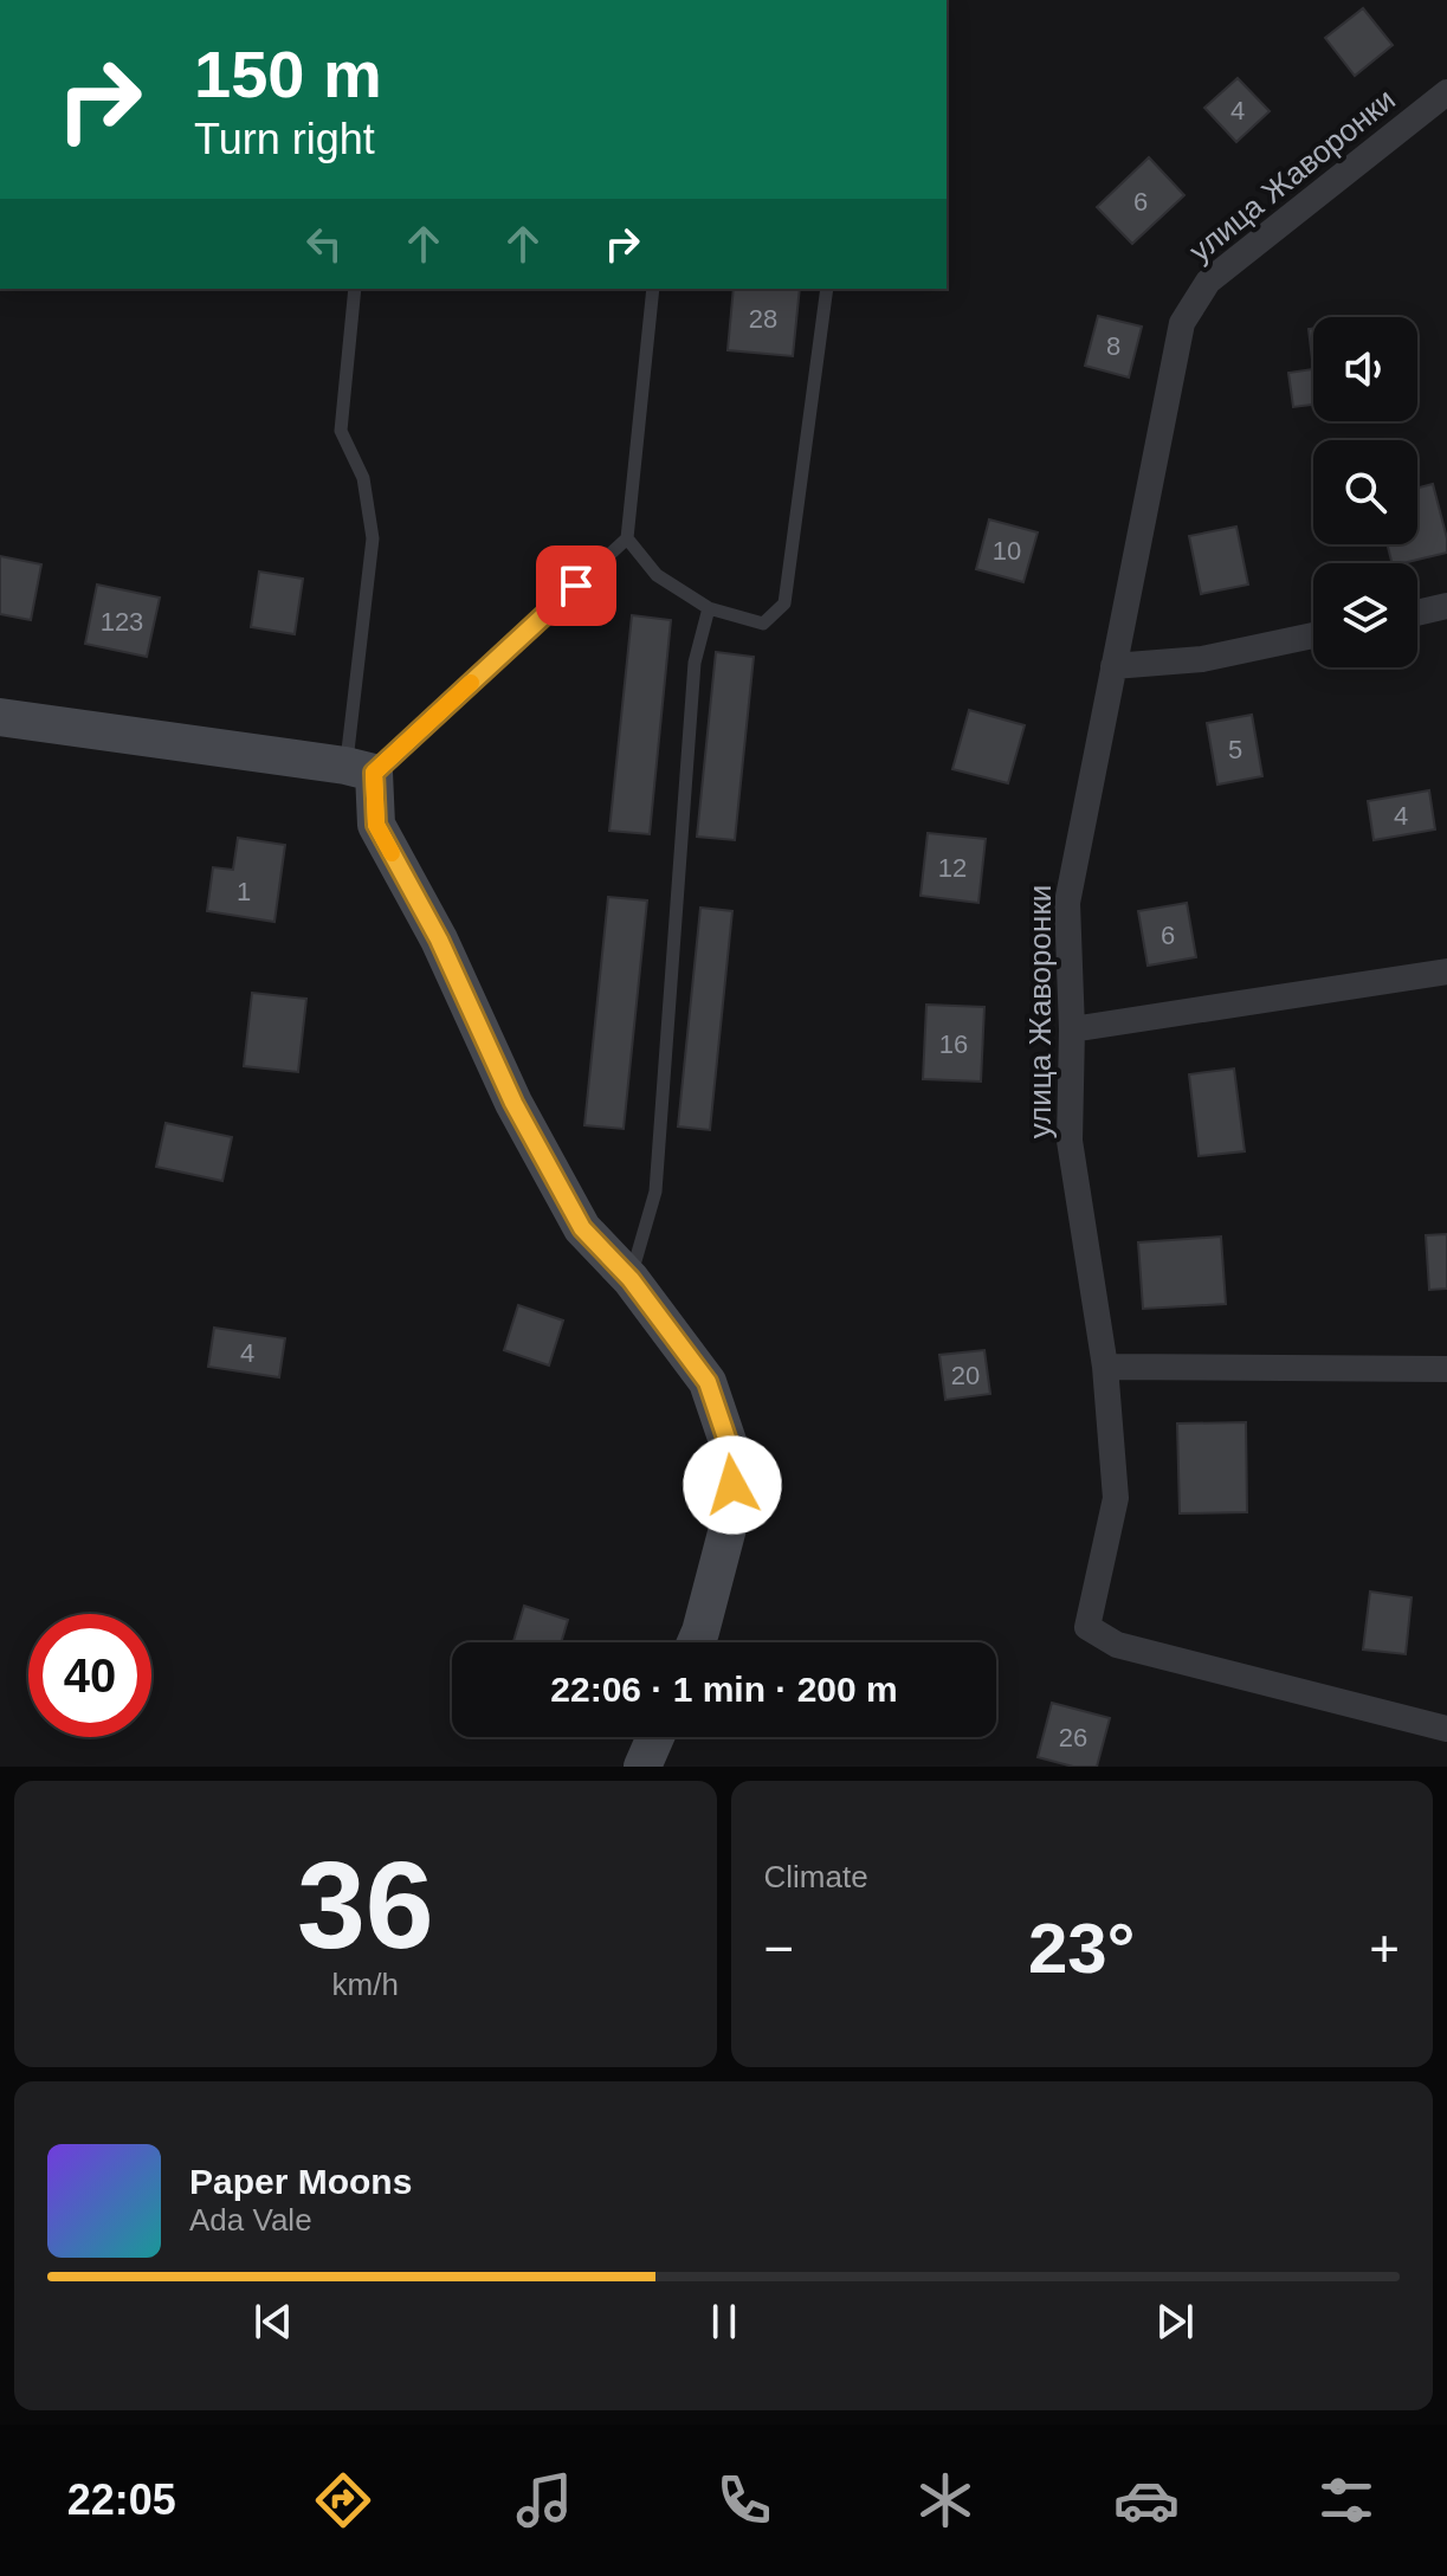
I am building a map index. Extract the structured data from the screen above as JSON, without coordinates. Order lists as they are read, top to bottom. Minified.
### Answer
{"streets":{"street":["улица Жаворонки"]},"house_numbers":["4","6","28","8","10","123","5","4","12","1","6","16","4","20","26"],"page":{"turn":["150 m","Turn right"],"limit":"40","trip":"22:06 · 1 min · 200 m","tile":[["36","km/h"],"Climate"],"heat":["−","23°","+"],"song":["Paper Moons","Ada Vale"],"tabs":"22:05"}}
